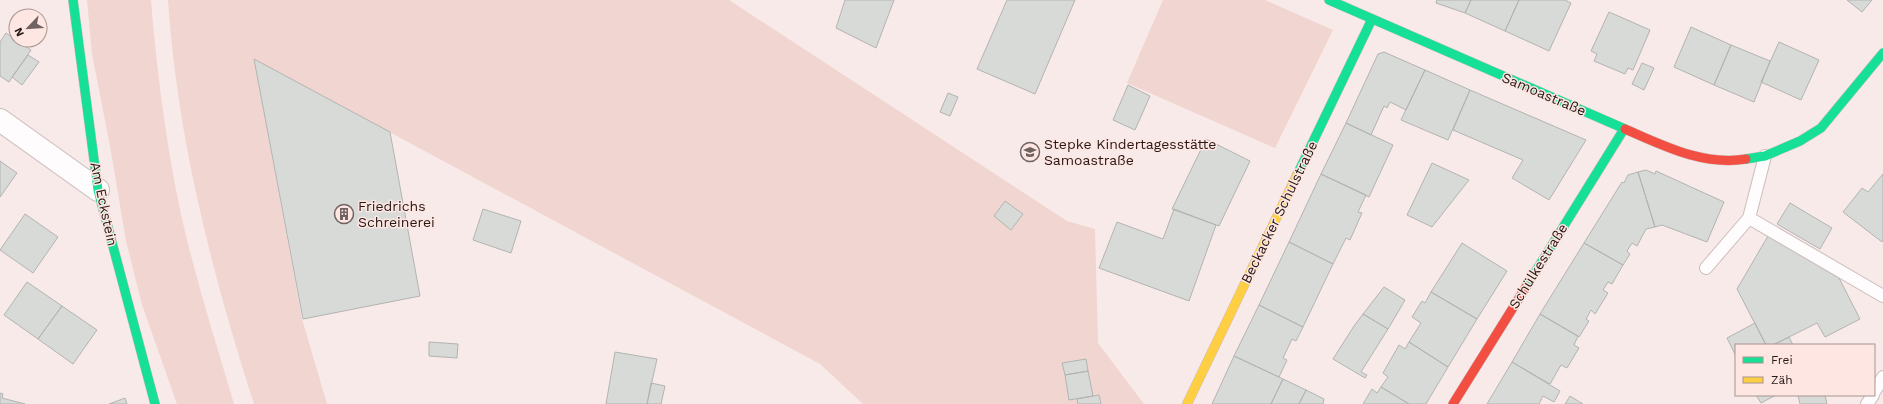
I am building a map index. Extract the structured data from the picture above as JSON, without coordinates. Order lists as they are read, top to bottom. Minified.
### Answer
{"streets":{"street":["Samoastraße","Am Eckstein","Beckacker Schulstraße","Schülkestraße"]},"crossings":[["Samoastraße","Beckacker Schulstraße"],["Samoastraße","Schülkestraße"]],"places":{"school or university":["Stepke Kindertagesstätte Samoastraße"],"building":["Friedrichs Schreinerei"]},"legend":["Frei","Zäh"],"north":"bottom left"}
